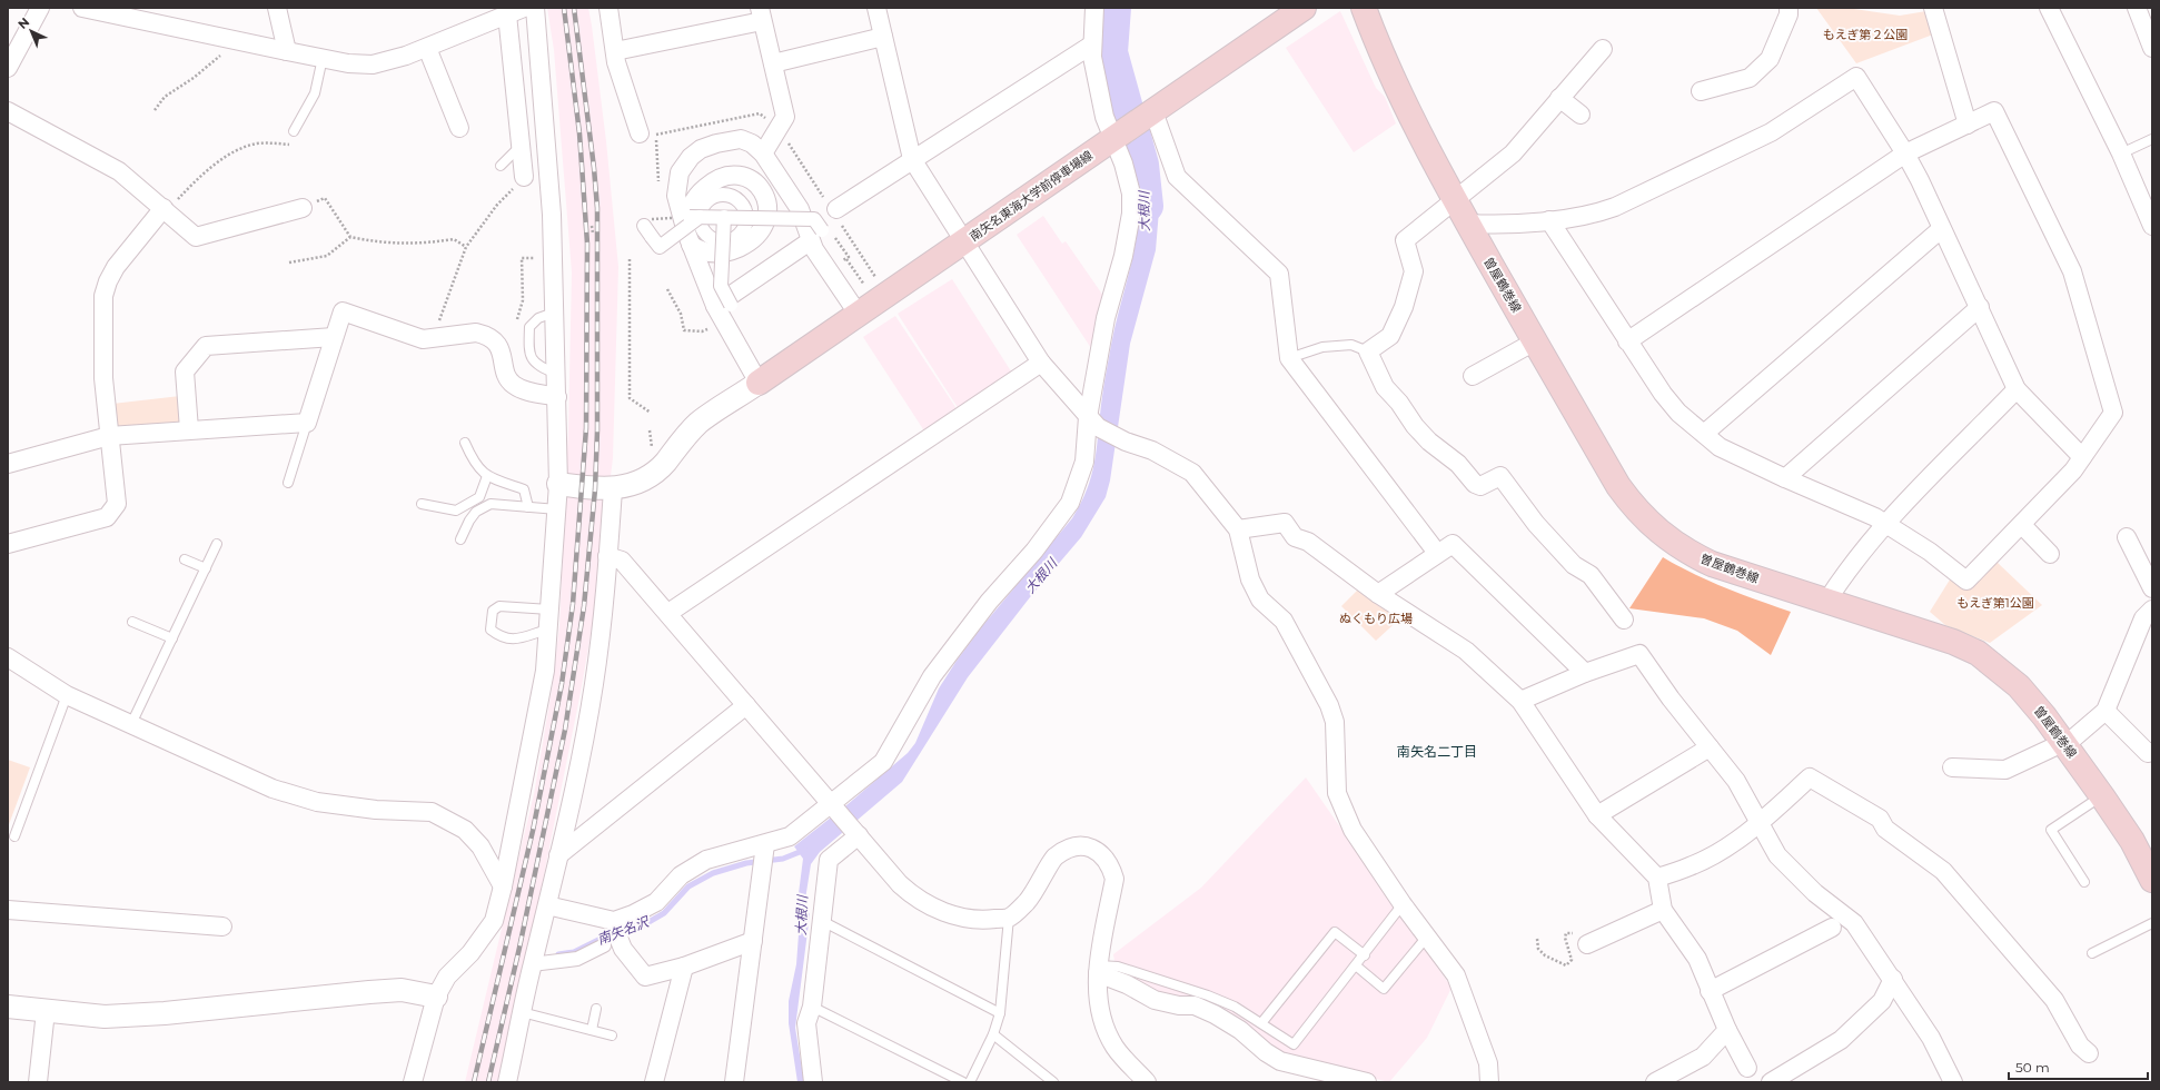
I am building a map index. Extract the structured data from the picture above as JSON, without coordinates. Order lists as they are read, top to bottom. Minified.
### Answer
{"streets":{"main road":["南矢名東海大学前停車場線","曽屋鶴巻線"]},"districts":["南矢名二丁目"],"water":["大根川","南矢名沢"],"parks":["もえぎ第２公園","もえぎ第1公園","ぬくもり広場"],"scale_bar":"50 m","north":"top left"}
